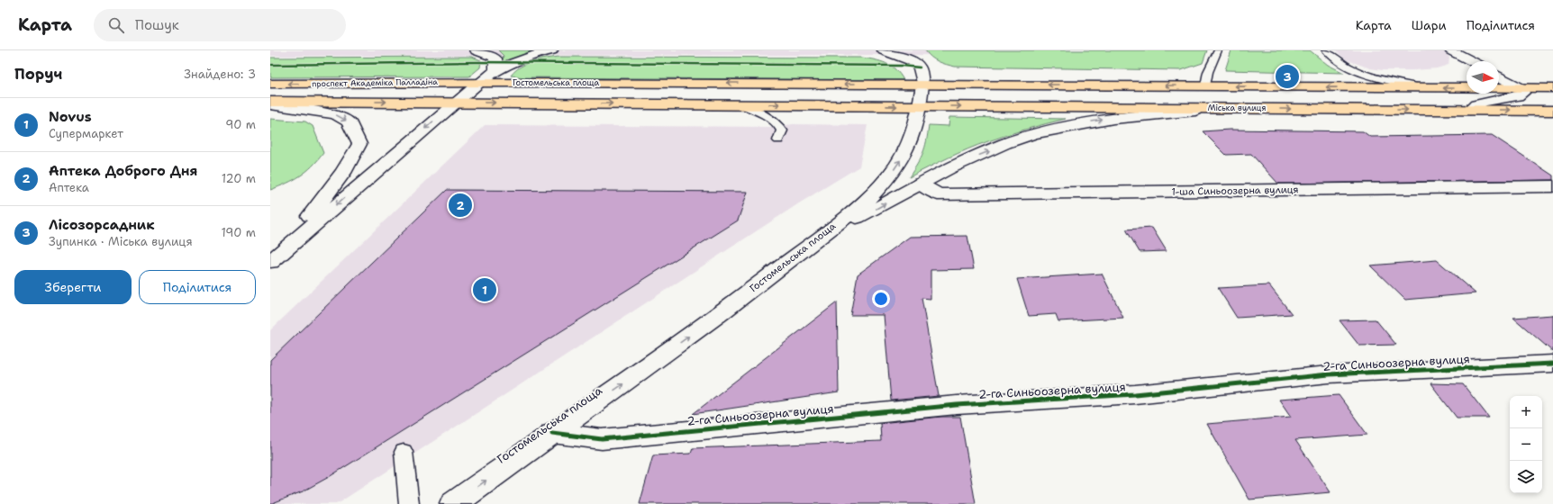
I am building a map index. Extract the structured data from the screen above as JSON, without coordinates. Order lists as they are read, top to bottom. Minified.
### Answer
{"streets":{"highway":["проспект Академіка Палладіна","Гостомельська площа","Міська вулиця"],"main road":["1-ша Синьоозерна вулиця","2-га Синьоозерна вулиця"]},"crossings":[["проспект Академіка Палладіна","Гостомельська площа"],["Гостомельська площа","Міська вулиця"],["Гостомельська площа","2-га Синьоозерна вулиця"]],"north":"right","page":{"header":"Карта","search":"Пошук","nav":["Карта","Шари","Поділитися"],"heading":["Поруч","Знайдено: 3"],"pins":["3","2","1"],"list":[{"mark":"1","name":"Novus","note":"Супермаркет","value":"90 m"},{"mark":"2","name":"Аптека Доброго Дня","note":"Аптека","value":"120 m"},{"mark":"3","name":"Лісозорсадник","note":"Зупинка · Міська вулиця","value":"190 m"}],"buttons":["Зберегти","Поділитися"],"map_buttons":["+","−"]}}
